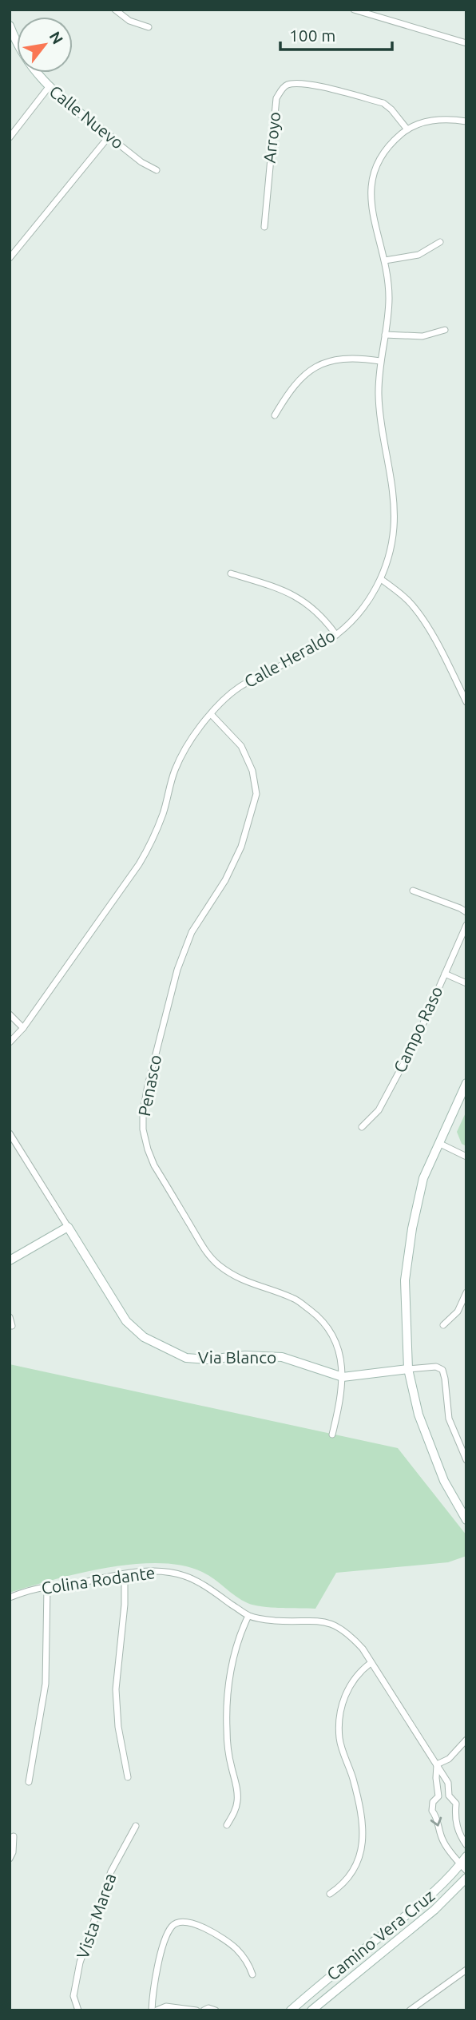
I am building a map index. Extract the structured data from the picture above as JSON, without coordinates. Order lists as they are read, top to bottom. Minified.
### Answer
{"streets":{"main road":["Calle Nuevo","Via Blanco","Camino Vera Cruz"],"street":["Arroyo","Calle Heraldo","Campo Raso","Penasco","Colina Rodante","Vista Marea"]},"crossings":[["Arroyo","Calle Heraldo"],["Calle Heraldo","Penasco"],["Penasco","Via Blanco"]],"scale_bar":"100 m","north":"top right"}
